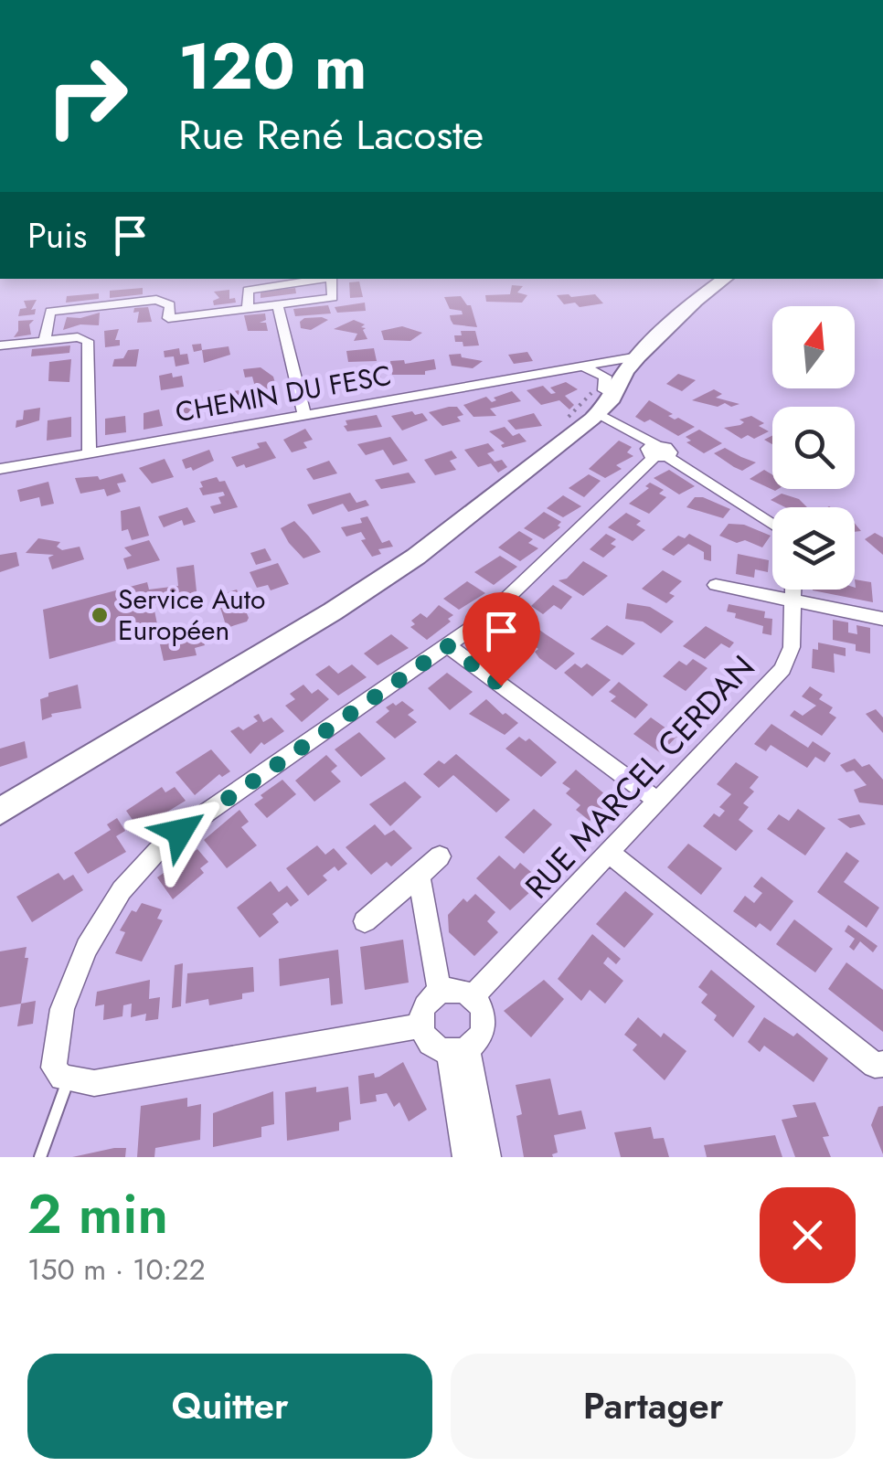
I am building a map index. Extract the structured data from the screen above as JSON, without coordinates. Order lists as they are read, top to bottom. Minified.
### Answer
{"streets":{"street":["CHEMIN DU FESC","RUE MARCEL CERDAN"]},"places":["Service Auto Européen"],"north":"top","page":{"turn":["120 m","Rue René Lacoste"],"then":"Puis","heading":["2 min","150 m · 10:22"],"buttons":["Quitter","Partager"]}}
